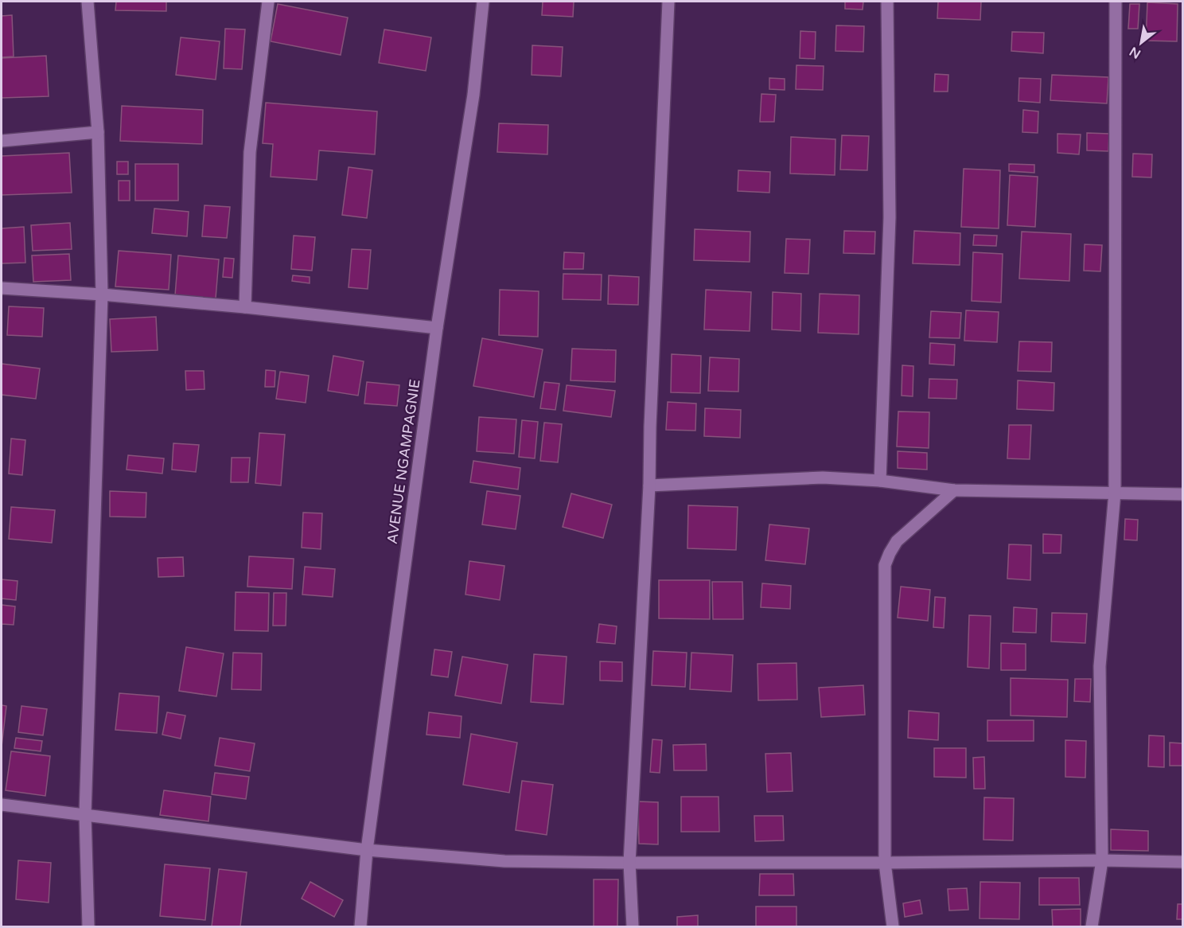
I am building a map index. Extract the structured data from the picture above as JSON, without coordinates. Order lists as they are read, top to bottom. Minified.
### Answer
{"streets":{"street":["AVENUE NGAMPAGNIE"]},"north":"bottom left"}
